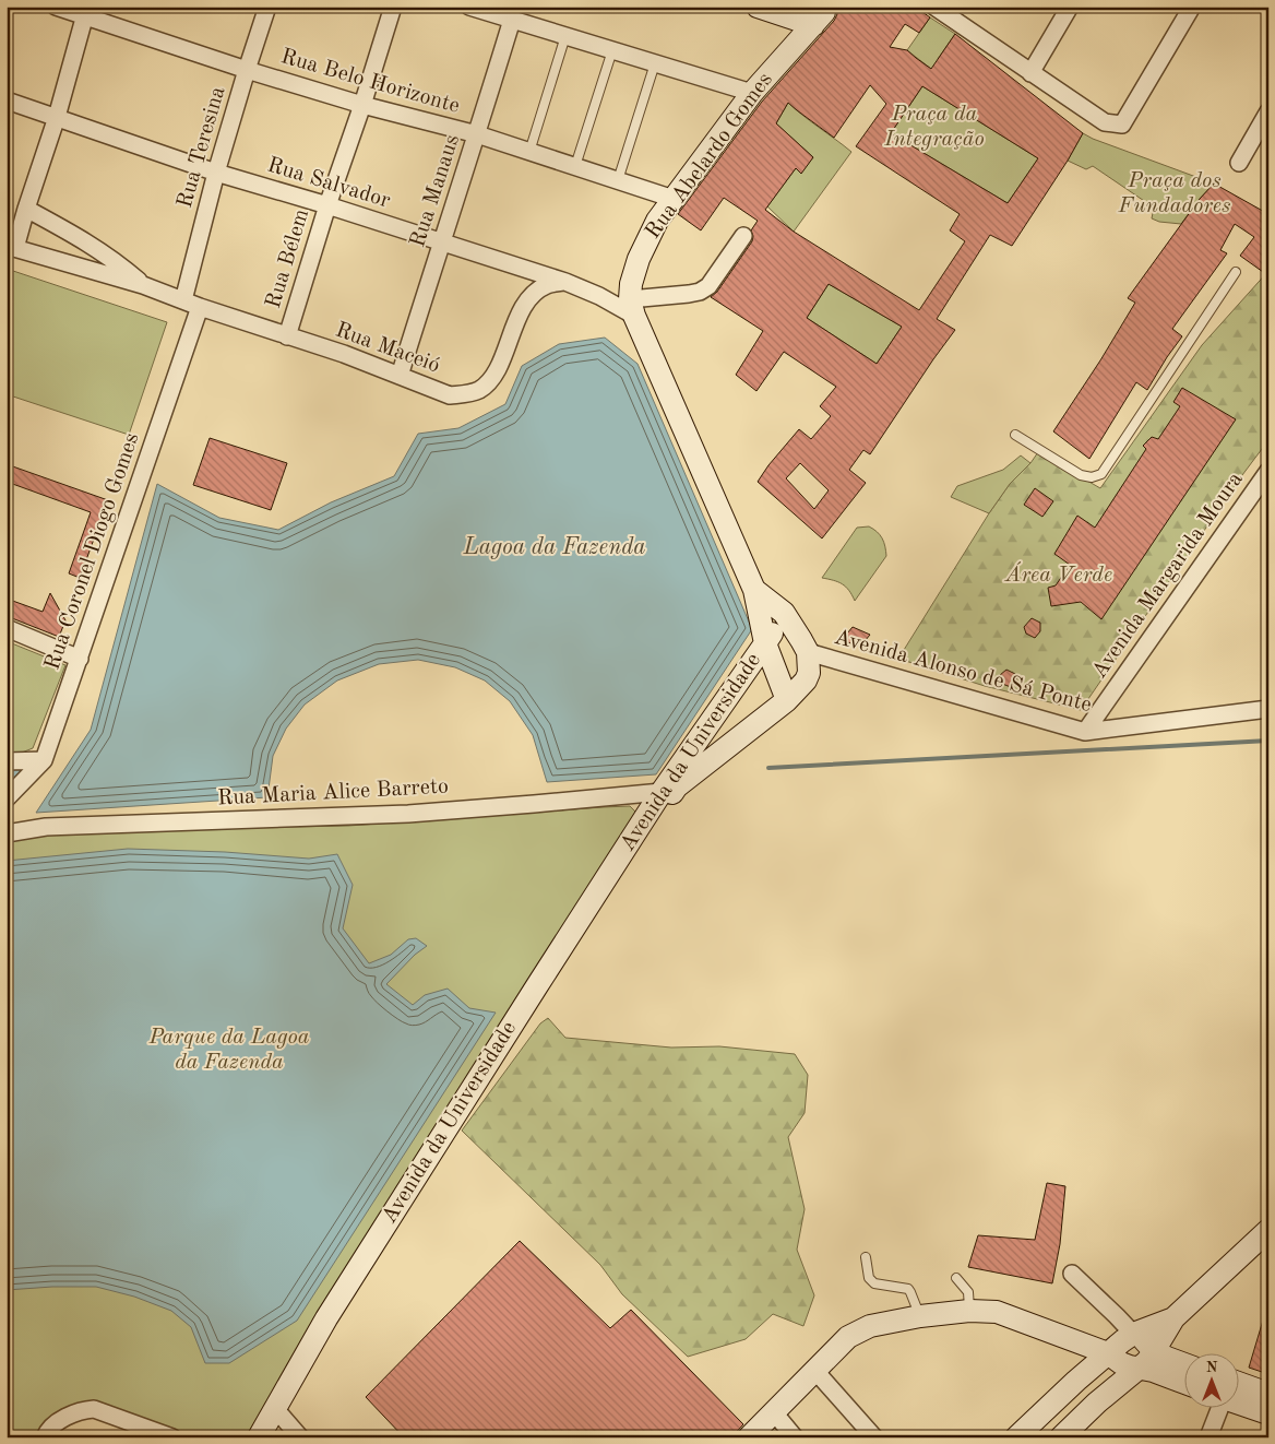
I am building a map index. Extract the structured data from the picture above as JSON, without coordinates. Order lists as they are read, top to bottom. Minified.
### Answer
{"streets":{"main road":["Rua Abelardo Gomes","Avenida da Universidade"],"street":["Rua Belo Horizonte","Rua Teresina","Rua Salvador","Rua Manaus","Rua Bélem","Rua Maceió","Rua Coronel Diogo Gomes","Avenida Margarida Moura","Avenida Alonso de Sá Ponte","Rua Maria Alice Barreto"]},"crossings":[["Rua Belo Horizonte","Rua Teresina"],["Rua Belo Horizonte","Rua Abelardo Gomes"],["Rua Belo Horizonte","Rua Manaus"],["Rua Belo Horizonte","Rua Bélem"],["Rua Teresina","Rua Salvador"],["Rua Teresina","Rua Maceió"],["Rua Abelardo Gomes","Rua Salvador"],["Rua Abelardo Gomes","Avenida da Universidade"],["Rua Salvador","Rua Manaus"],["Rua Salvador","Rua Bélem"],["Rua Salvador","Rua Maceió"],["Rua Salvador","Avenida da Universidade"],["Rua Manaus","Rua Maceió"],["Rua Bélem","Rua Maceió"],["Rua Maceió","Rua Coronel Diogo Gomes"],["Avenida Margarida Moura","Avenida Alonso de Sá Ponte"],["Avenida Alonso de Sá Ponte","Avenida da Universidade"],["Avenida da Universidade","Rua Maria Alice Barreto"]],"water":["Lagoa da Fazenda"],"parks":["Praça da Integração","Praça dos Fundadores","Área Verde","Parque da Lagoa da Fazenda"],"north":"top"}
